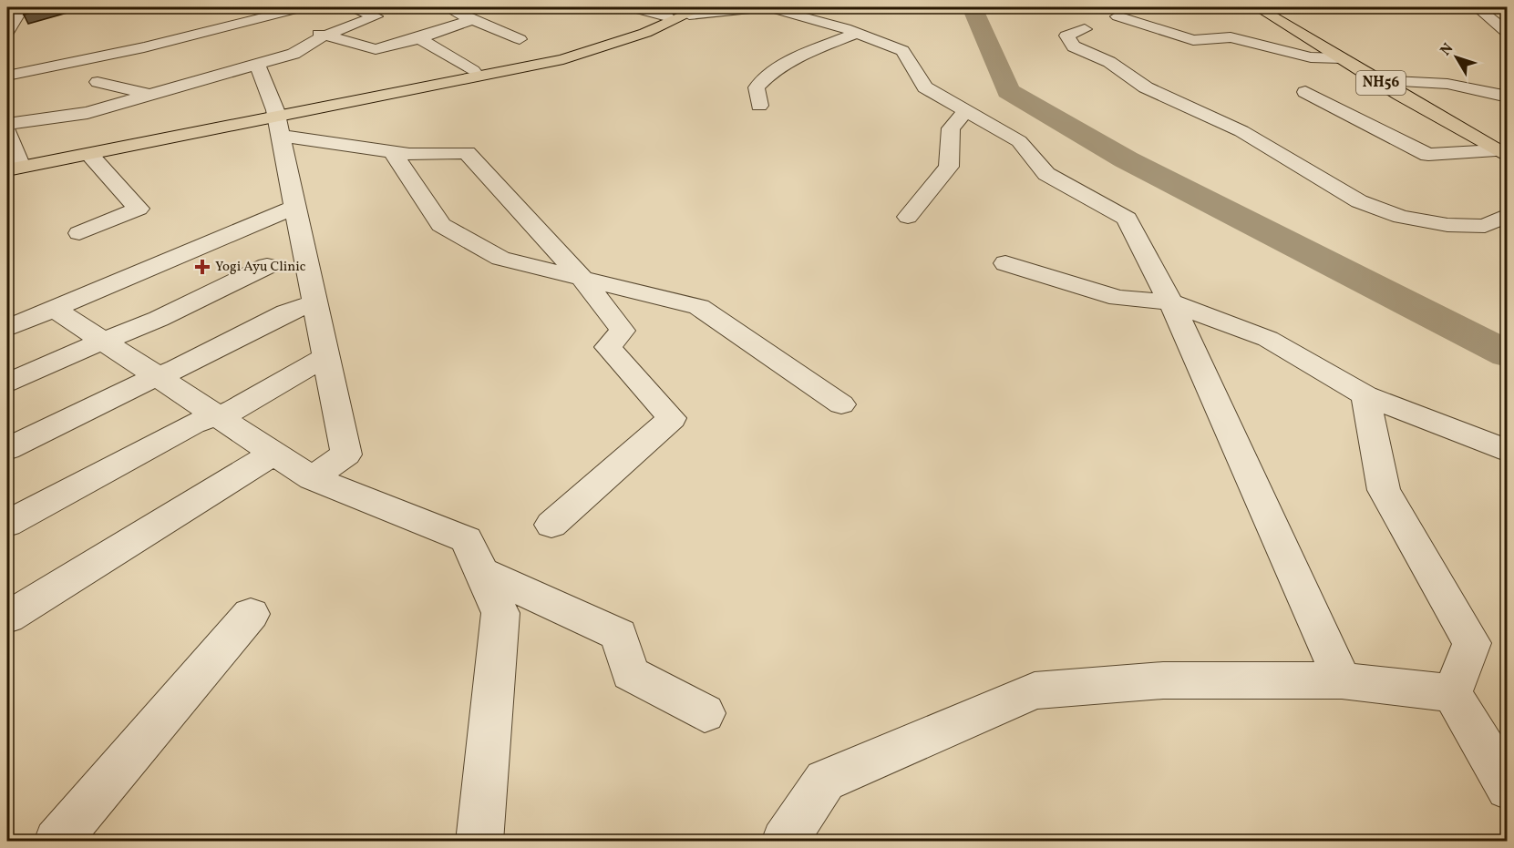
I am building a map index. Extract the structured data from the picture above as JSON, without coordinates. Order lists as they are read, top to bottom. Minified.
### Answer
{"streets":{"main road":["NH56"]},"places":{"health":["Yogi Ayu Clinic"]},"north":"top left"}
